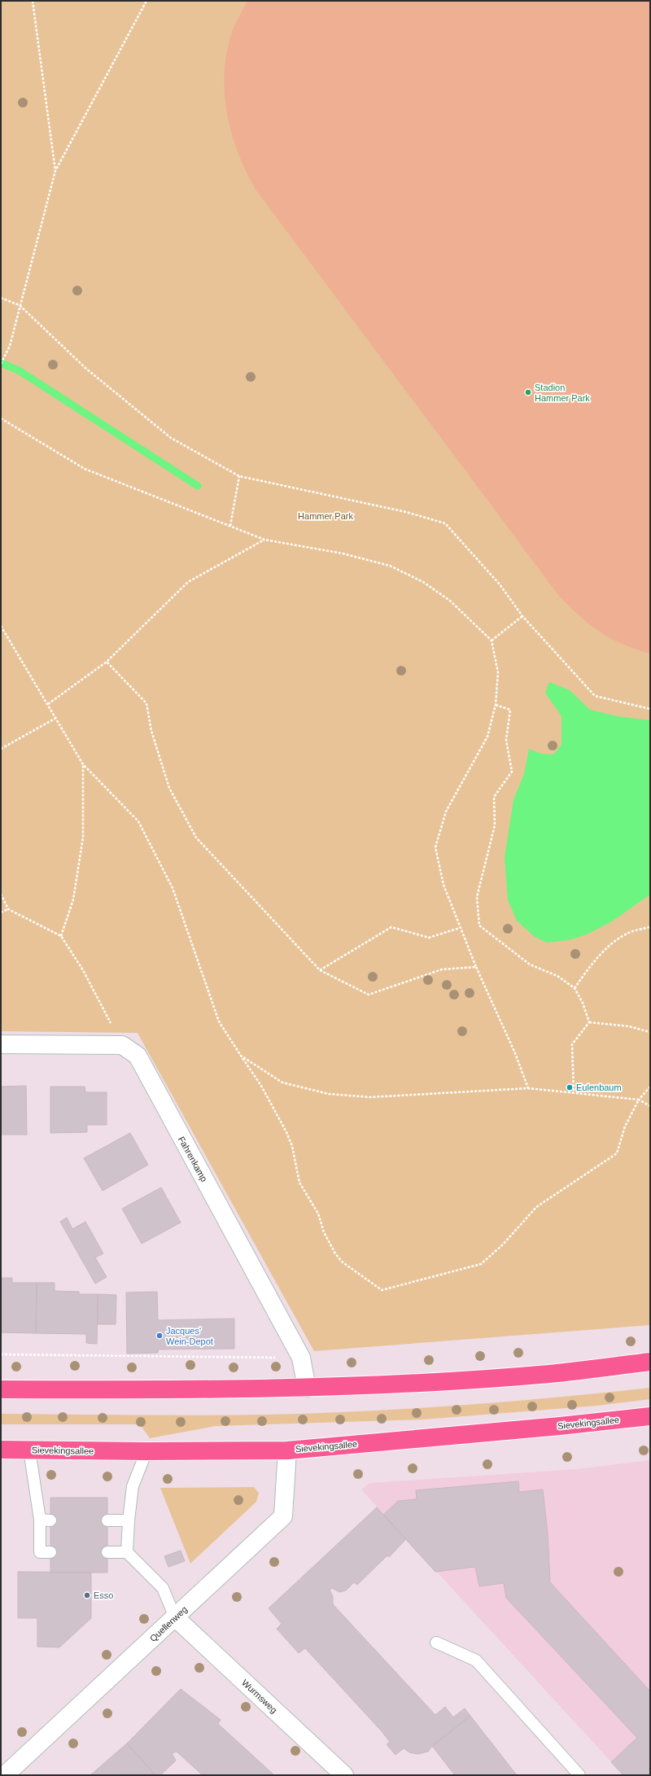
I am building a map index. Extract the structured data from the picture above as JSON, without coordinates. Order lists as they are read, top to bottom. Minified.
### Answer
{"streets":{"main road":["Sievekingsallee"],"street":["Fahrenkamp","Quellenweg","Wurmsweg"]},"crossings":[["Sievekingsallee","Quellenweg"],["Quellenweg","Wurmsweg"]],"parks":["Hammer Park"],"places":["Stadion Hammer Park","Eulenbaum","Jacques' Wein-Depot","Esso"]}
